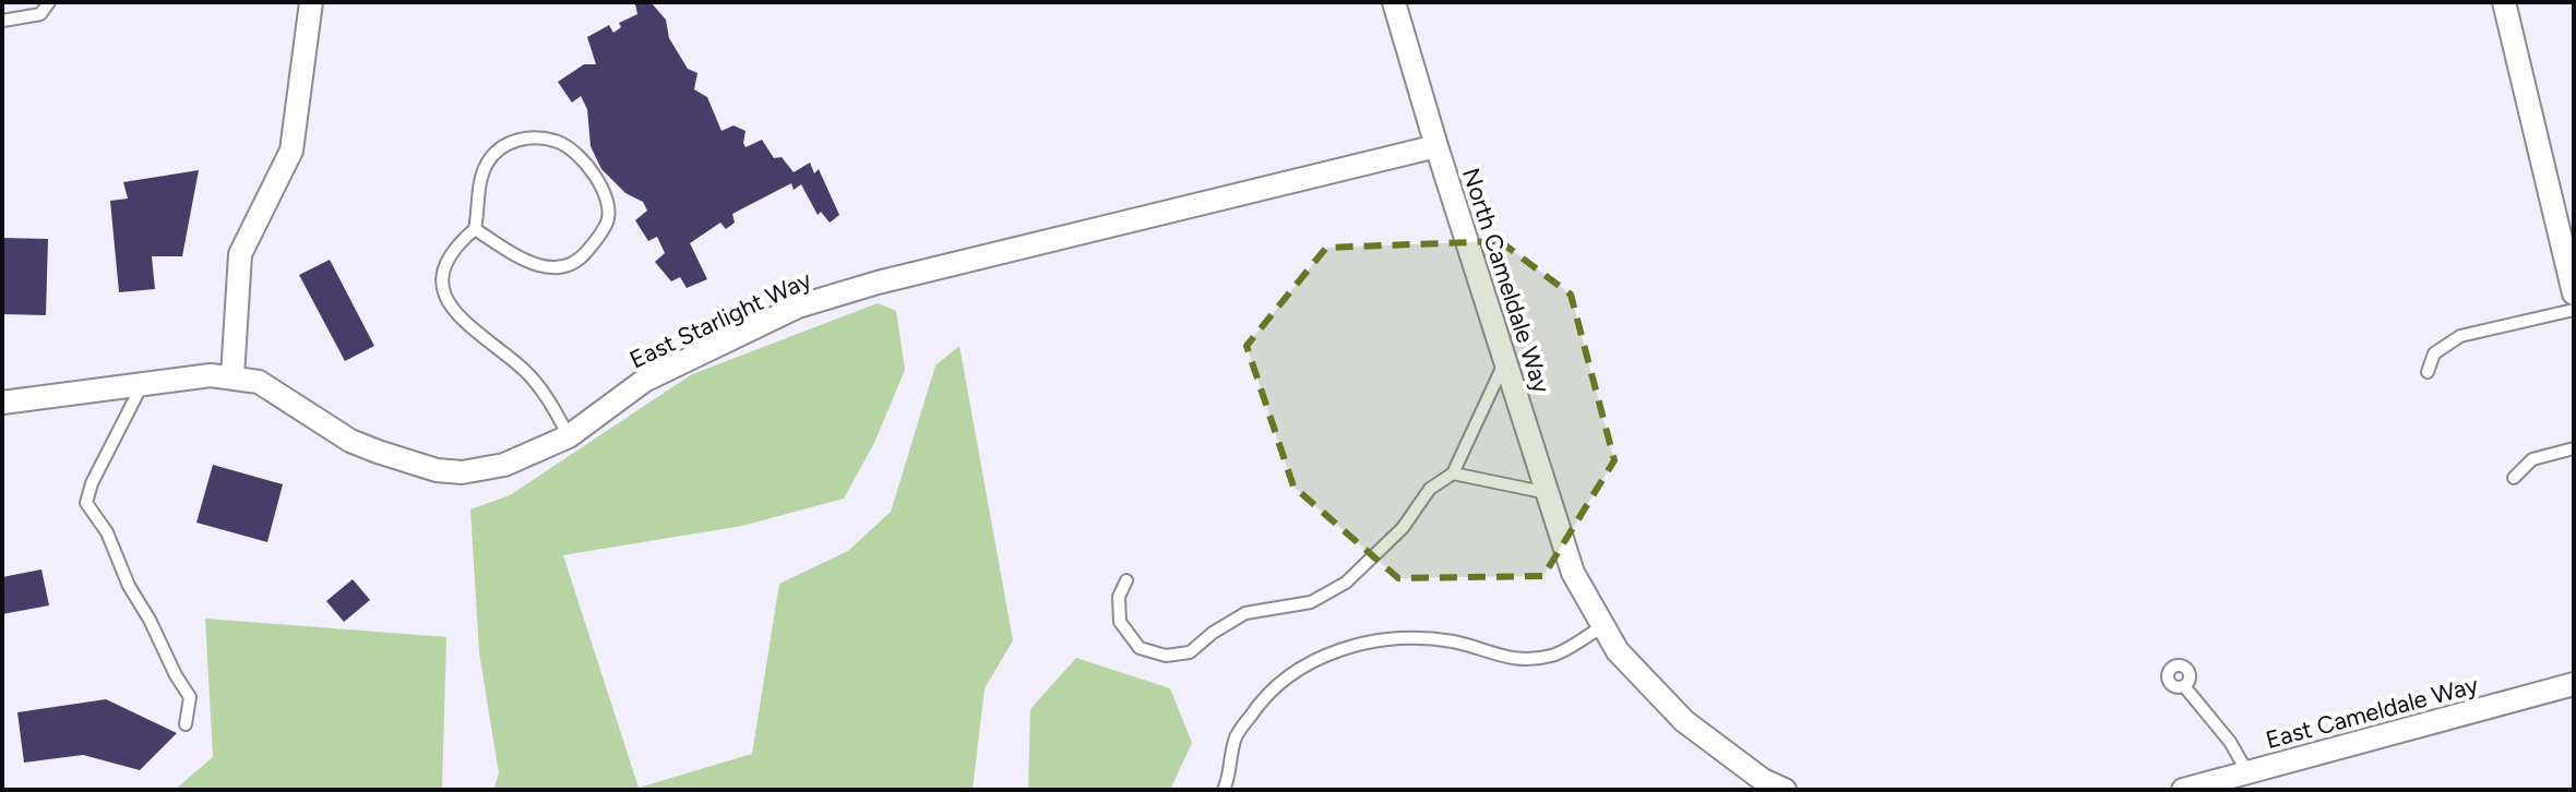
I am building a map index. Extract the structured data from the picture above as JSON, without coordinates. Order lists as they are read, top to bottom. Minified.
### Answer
{"streets":{"street":["North Cameldale Way","East Starlight Way","East Cameldale Way"]},"crossings":[["North Cameldale Way","East Starlight Way"]]}
